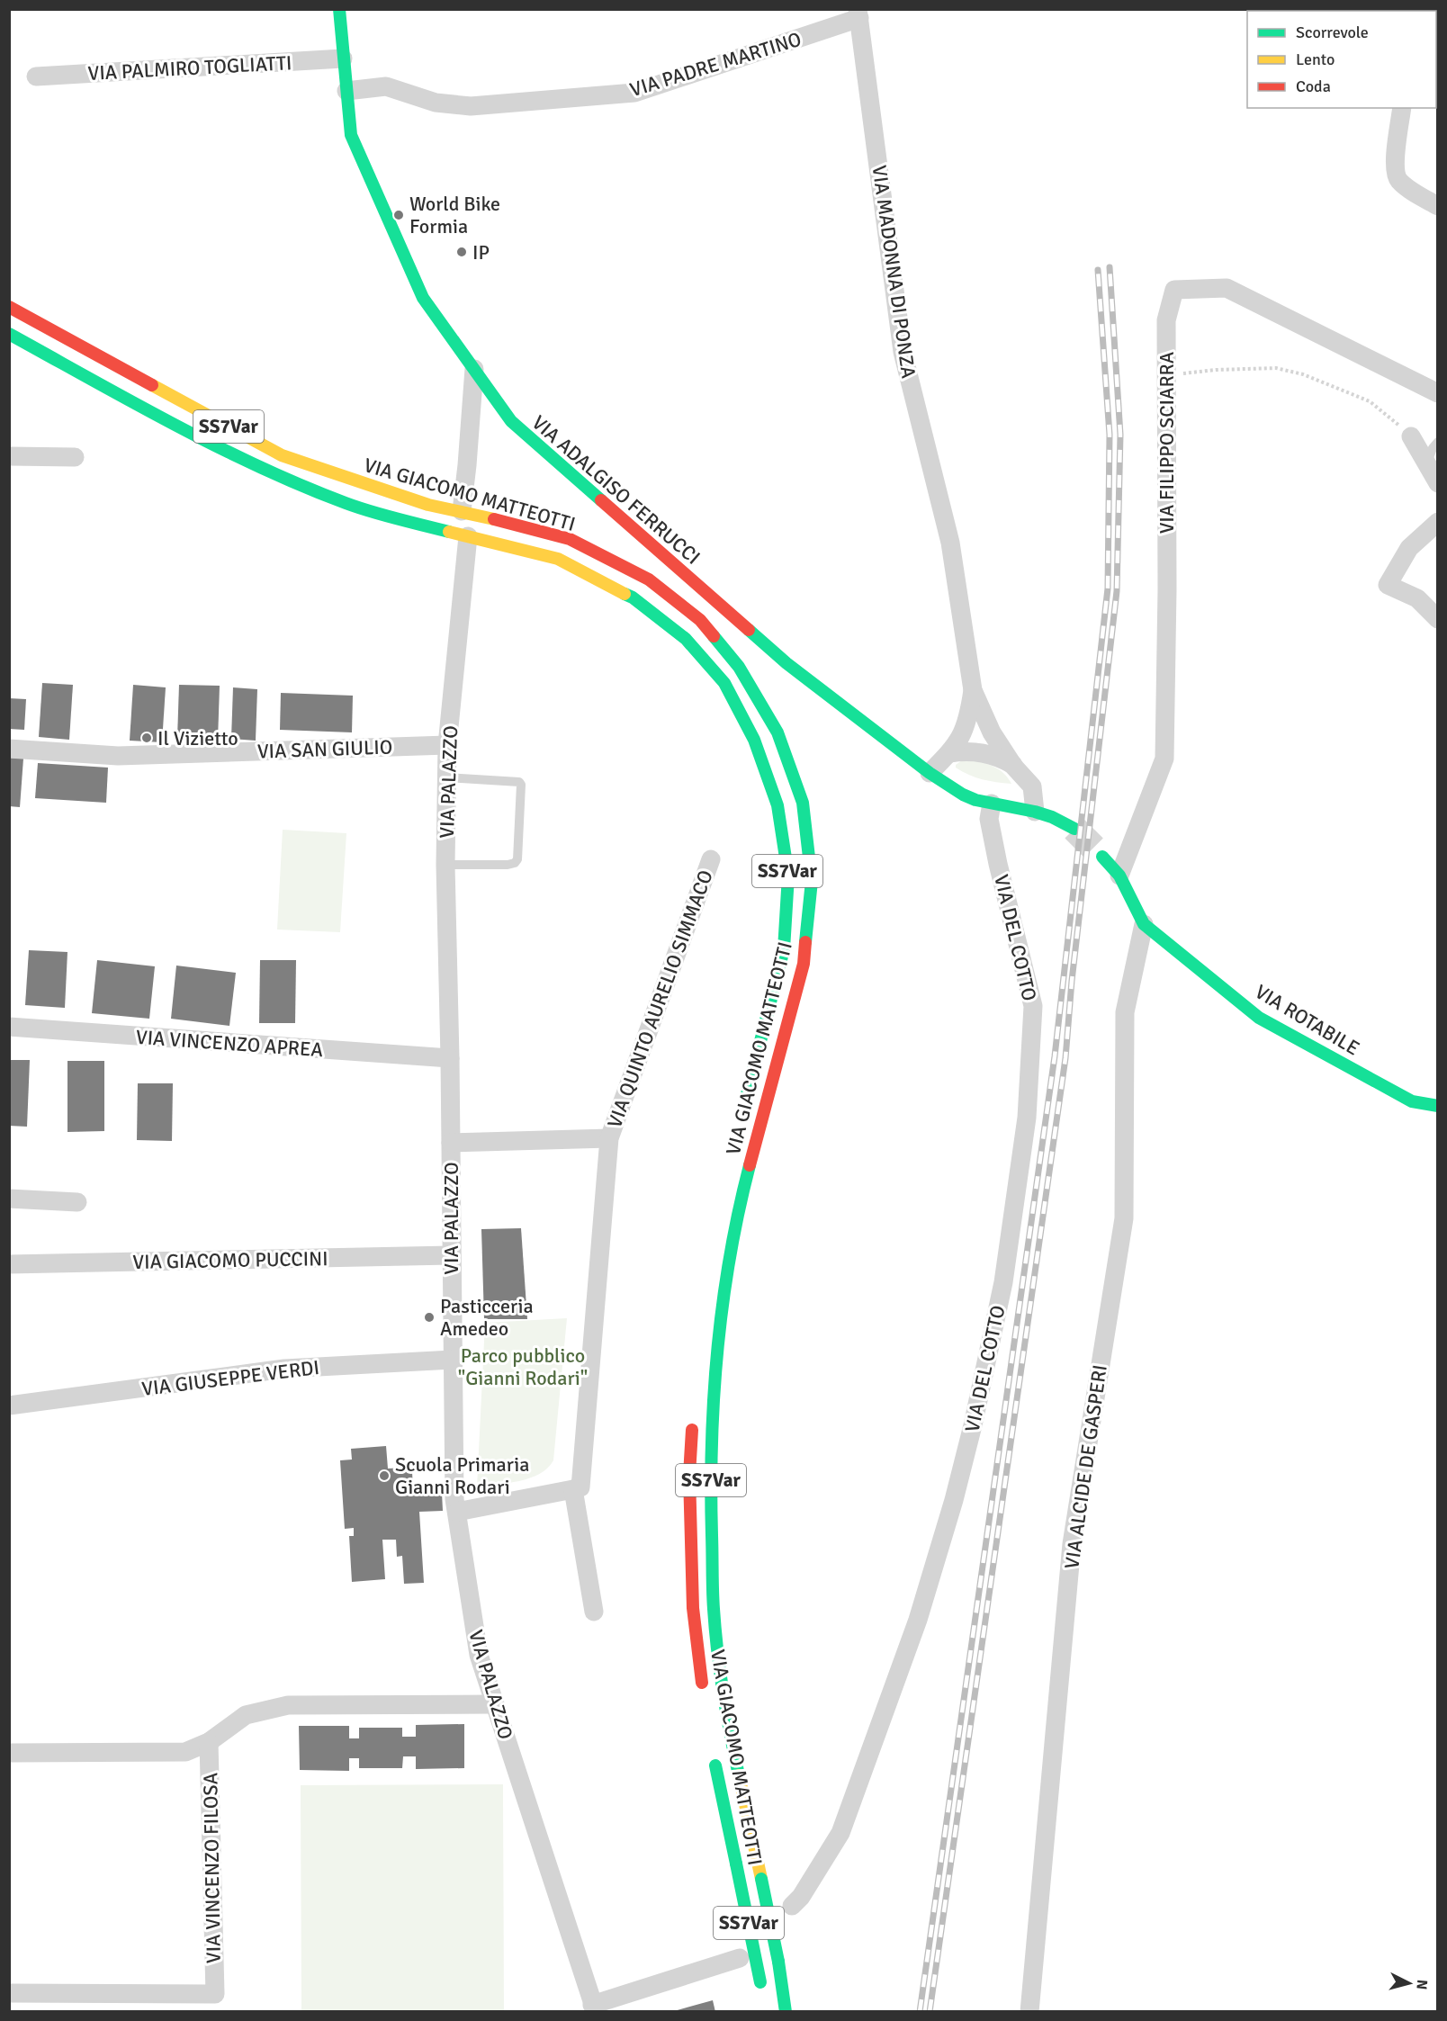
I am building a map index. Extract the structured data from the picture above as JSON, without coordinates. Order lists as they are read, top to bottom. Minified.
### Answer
{"streets":{"main road":["SS7Var","VIA ADALGISO FERRUCCI","VIA GIACOMO MATTEOTTI","VIA ROTABILE"],"street":["VIA PADRE MARTINO","VIA PALMIRO TOGLIATTI","VIA MADONNA DI PONZA","VIA FILIPPO SCIARRA","VIA SAN GIULIO","VIA PALAZZO","VIA DEL COTTO","VIA QUINTO AURELIO SIMMACO","VIA VINCENZO APREA","VIA GIACOMO PUCCINI","VIA GIUSEPPE VERDI","VIA ALCIDE DE GASPERI","VIA VINCENZO FILOSA"]},"crossings":[["VIA PADRE MARTINO","VIA MADONNA DI PONZA"],["VIA PADRE MARTINO","VIA ADALGISO FERRUCCI"],["VIA PALMIRO TOGLIATTI","VIA ADALGISO FERRUCCI"],["VIA MADONNA DI PONZA","VIA ADALGISO FERRUCCI"],["VIA ADALGISO FERRUCCI","VIA DEL COTTO"],["VIA GIACOMO MATTEOTTI","VIA PALAZZO"],["VIA SAN GIULIO","VIA PALAZZO"],["VIA PALAZZO","VIA QUINTO AURELIO SIMMACO"],["VIA PALAZZO","VIA VINCENZO APREA"],["VIA PALAZZO","VIA GIACOMO PUCCINI"],["VIA PALAZZO","VIA GIUSEPPE VERDI"],["VIA ROTABILE","VIA ALCIDE DE GASPERI"]],"parks":["Parco pubblico \"Gianni Rodari\""],"places":["World Bike Formia","IP","Il Vizietto","Pasticceria Amedeo","Scuola Primaria Gianni Rodari"],"legend":["Scorrevole","Lento","Coda"],"north":"right"}
